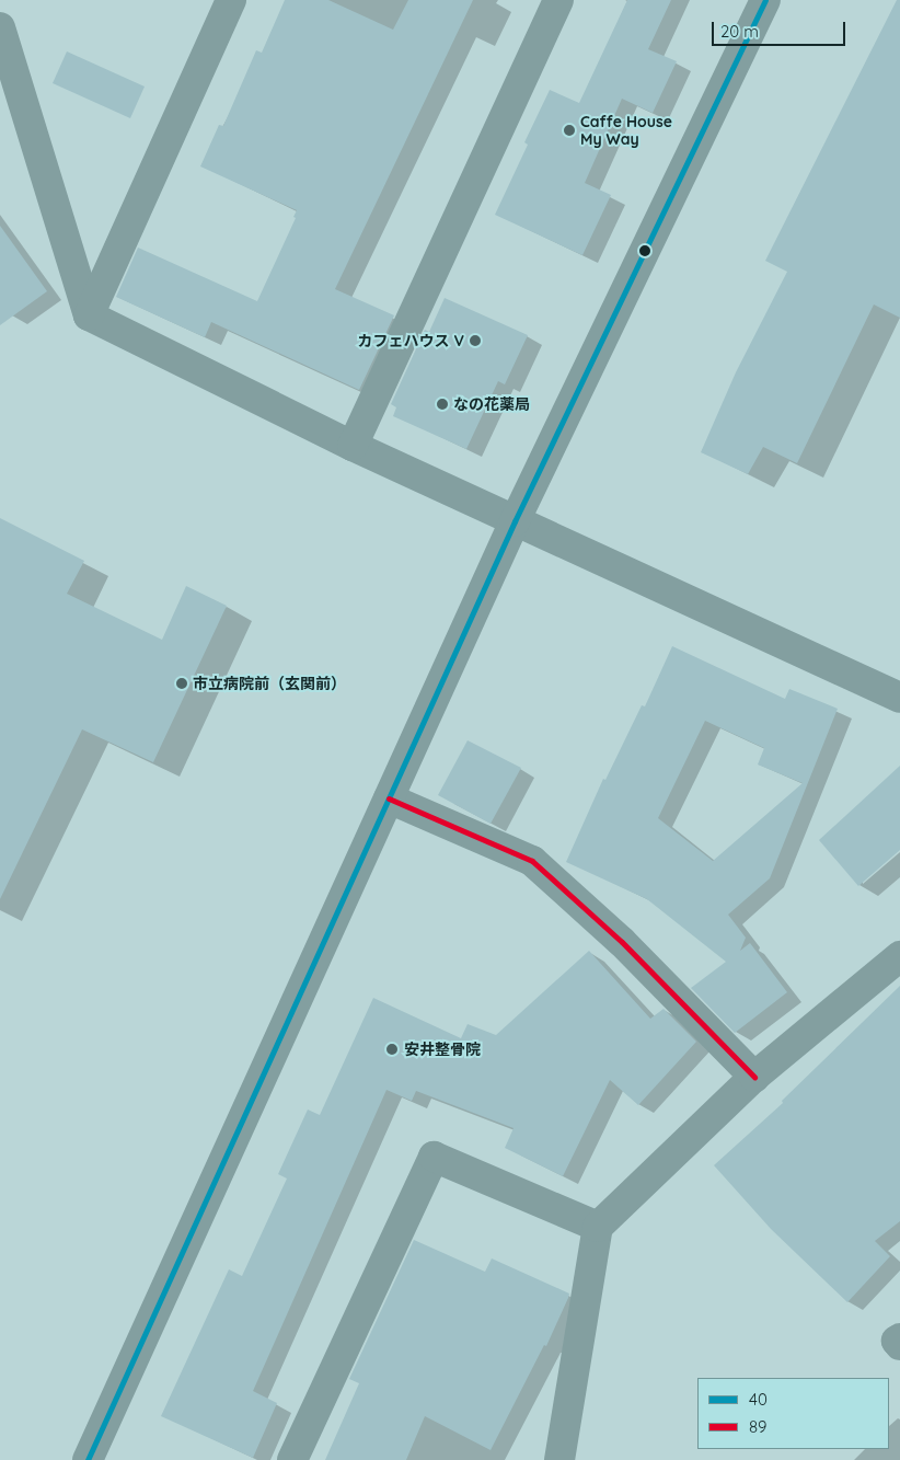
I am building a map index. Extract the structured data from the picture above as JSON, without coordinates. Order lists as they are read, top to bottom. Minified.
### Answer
{"places":["Caffe House My Way","カフェハウス V","なの花薬局","市立病院前（玄関前）","安井整骨院"],"lines":["transit line 40","transit line 89"],"legend":["40","89"],"scale_bar":"20 m"}
